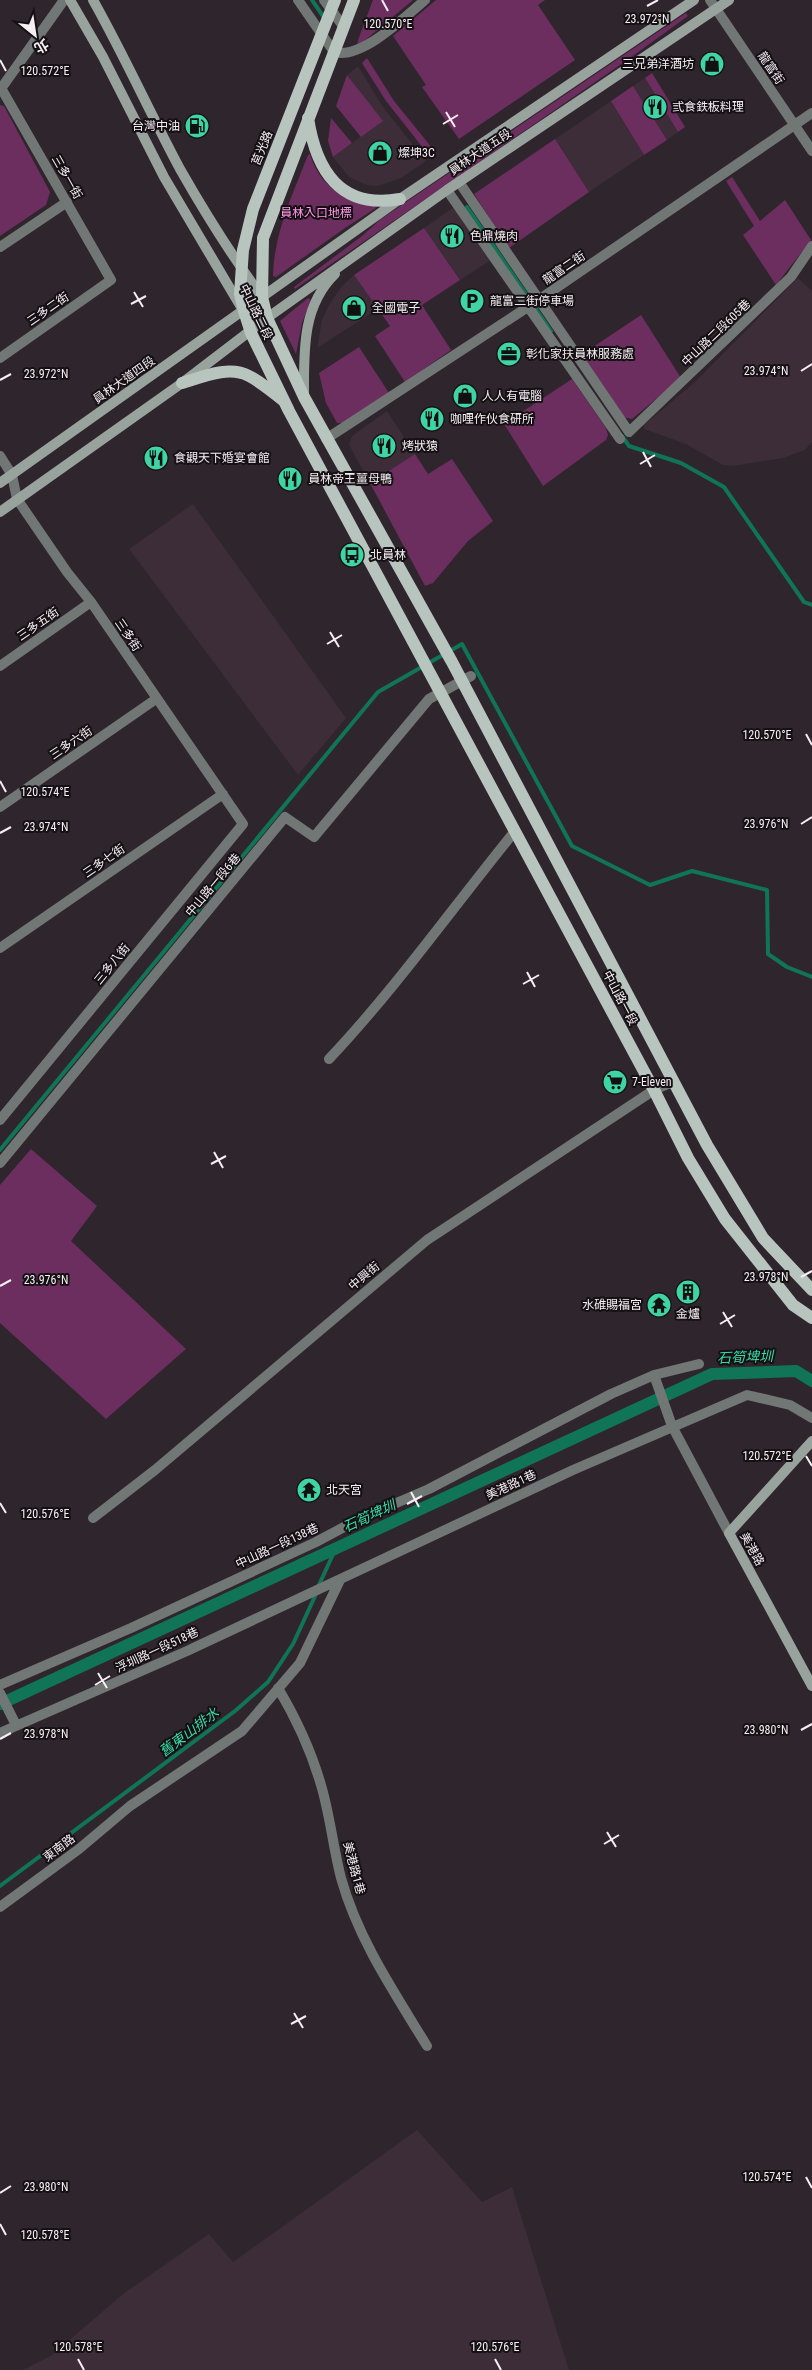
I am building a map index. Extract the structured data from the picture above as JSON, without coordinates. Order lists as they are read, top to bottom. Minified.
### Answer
{"streets":{"main road":["莒光路","員林大道五段","中山路二段","員林大道四段","中山路一段","美港路"],"street":["龍富街","三多一街","龍富二街","三多二街","中山路二段605巷","三多五街","三多街","三多六街","三多七街","中山路一段6巷","三多八街","中興街","美港路1巷","中山路一段138巷","浮圳路一段518巷","東南路"]},"crossings":[["龍富街","員林大道五段"],["龍富街","龍富二街"],["莒光路","中山路二段"],["莒光路","員林大道四段"],["員林大道五段","中山路二段"],["員林大道五段","員林大道四段"],["三多一街","三多二街"],["龍富二街","中山路二段"],["龍富二街","中山路二段605巷"],["中山路二段","員林大道四段"],["中山路二段","中山路一段"],["員林大道四段","三多街"],["三多五街","三多街"],["三多街","三多六街"],["三多街","三多七街"],["三多街","三多八街"],["中山路一段6巷","中山路一段"],["中山路一段","中興街"],["美港路1巷","浮圳路一段518巷"],["美港路1巷","東南路"]],"water":["石筍埤圳","舊東山排水"],"parks":["員林入口地標"],"places":{"shop":["三兄弟洋酒坊","燦坤3C","全國電子","人人有電腦"],"restaurant":["弎食鉄板料理","色鼎燒肉","咖哩作伙食研所","烤狀猿","食觀天下婚宴會館","員林帝王薑母鴨"],"fuel station":["台灣中油"],"parking":["龍富二街停車場"],"office":["彰化家扶員林服務處"],"bus stop":["北員林"],"supermarket":["7-Eleven"],"building":["金爐"],"temple":["水碓賜福宮","北天宮"]},"north":"bottom right","coordinates":["23.972°N","120.570°E","120.572°E","23.974°N","120.574°E","23.976°N","23.978°N","120.576°E","23.980°N","120.578°E"]}
